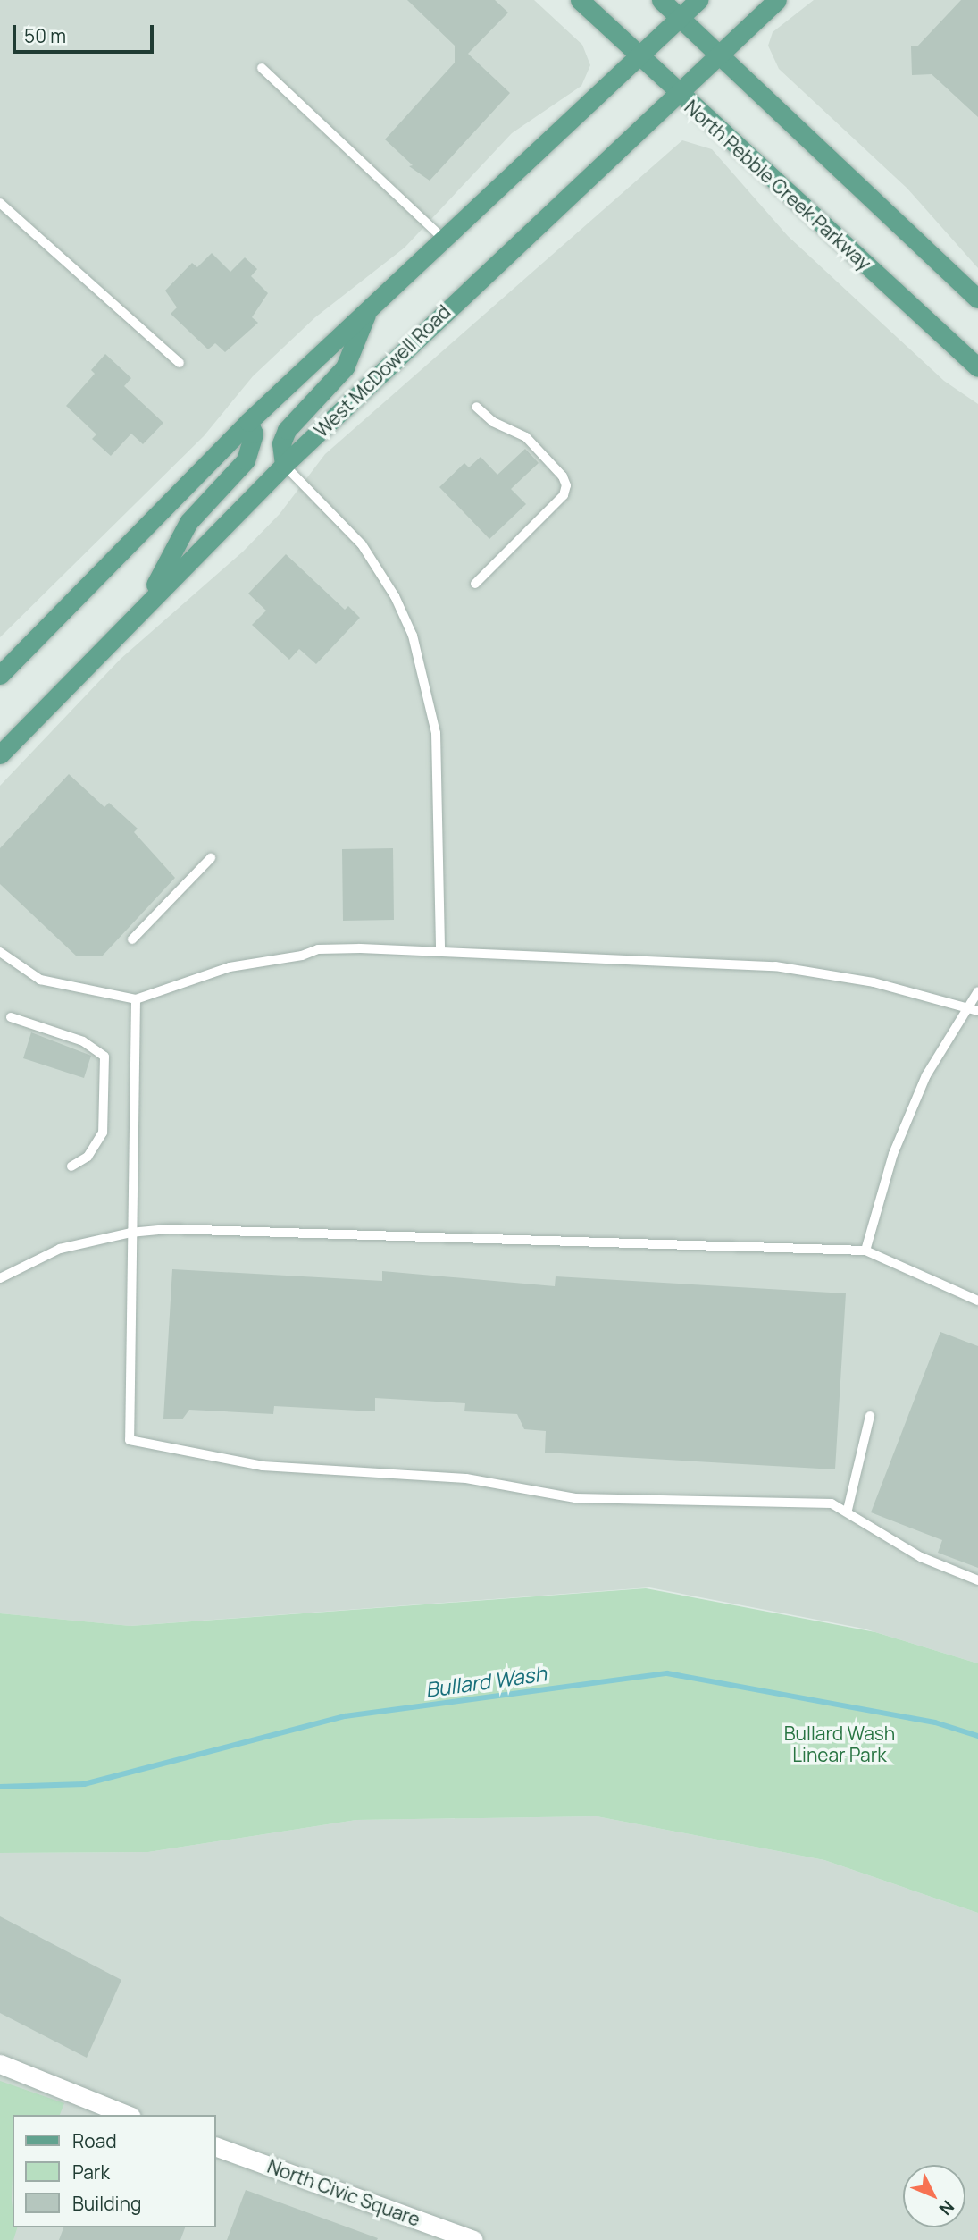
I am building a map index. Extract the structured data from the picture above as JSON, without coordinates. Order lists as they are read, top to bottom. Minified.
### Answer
{"streets":{"main road":["North Pebble Creek Parkway","West McDowell Road"],"street":["North Civic Square"]},"crossings":[["North Pebble Creek Parkway","West McDowell Road"]],"water":["Bullard Wash"],"parks":["Bullard Wash Linear Park"],"legend":["Road","Park","Building"],"scale_bar":"50 m","north":"bottom right"}
